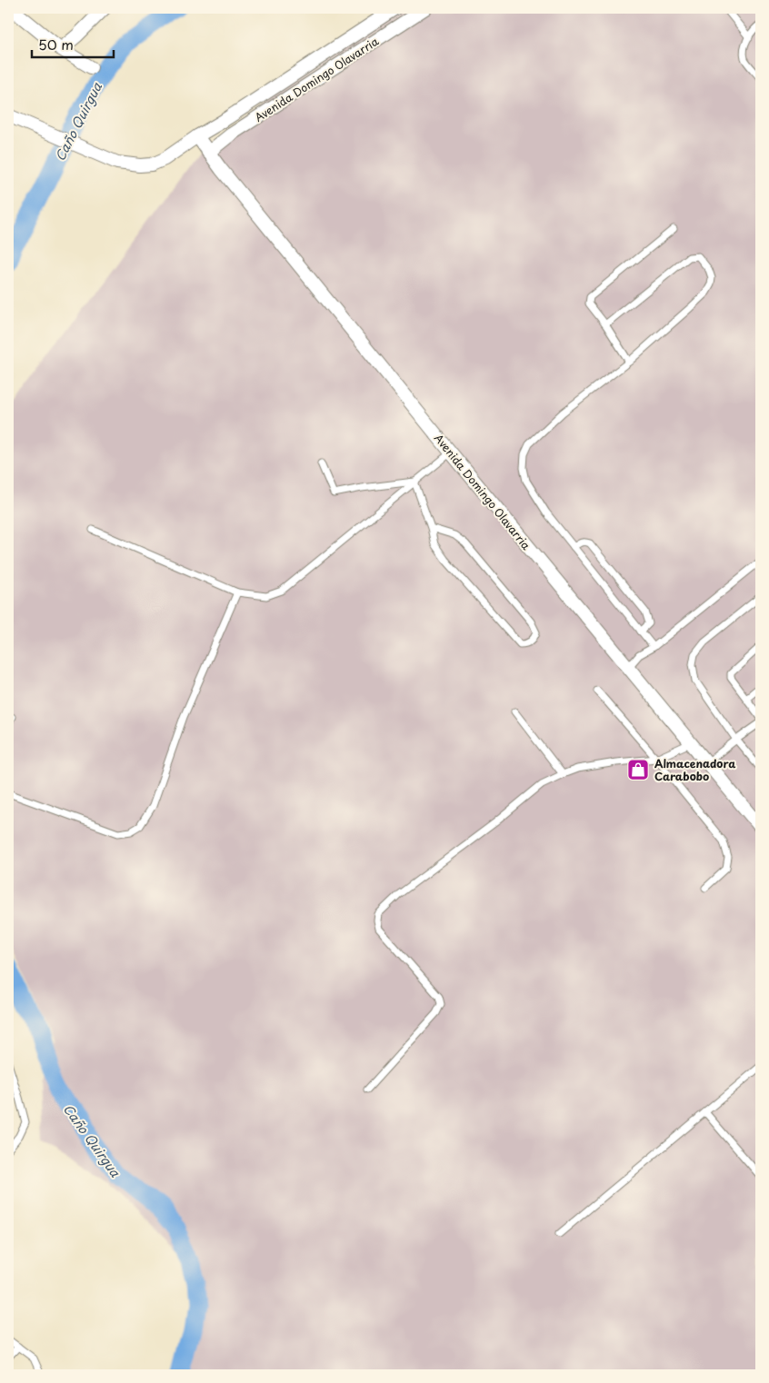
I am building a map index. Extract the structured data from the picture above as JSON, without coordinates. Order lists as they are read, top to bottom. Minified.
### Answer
{"streets":{"street":["Avenida Domingo Olavarria"]},"water":["Caño Quirgua"],"places":{"shop":["Almacenadora Carabobo"]},"scale_bar":"50 m"}
